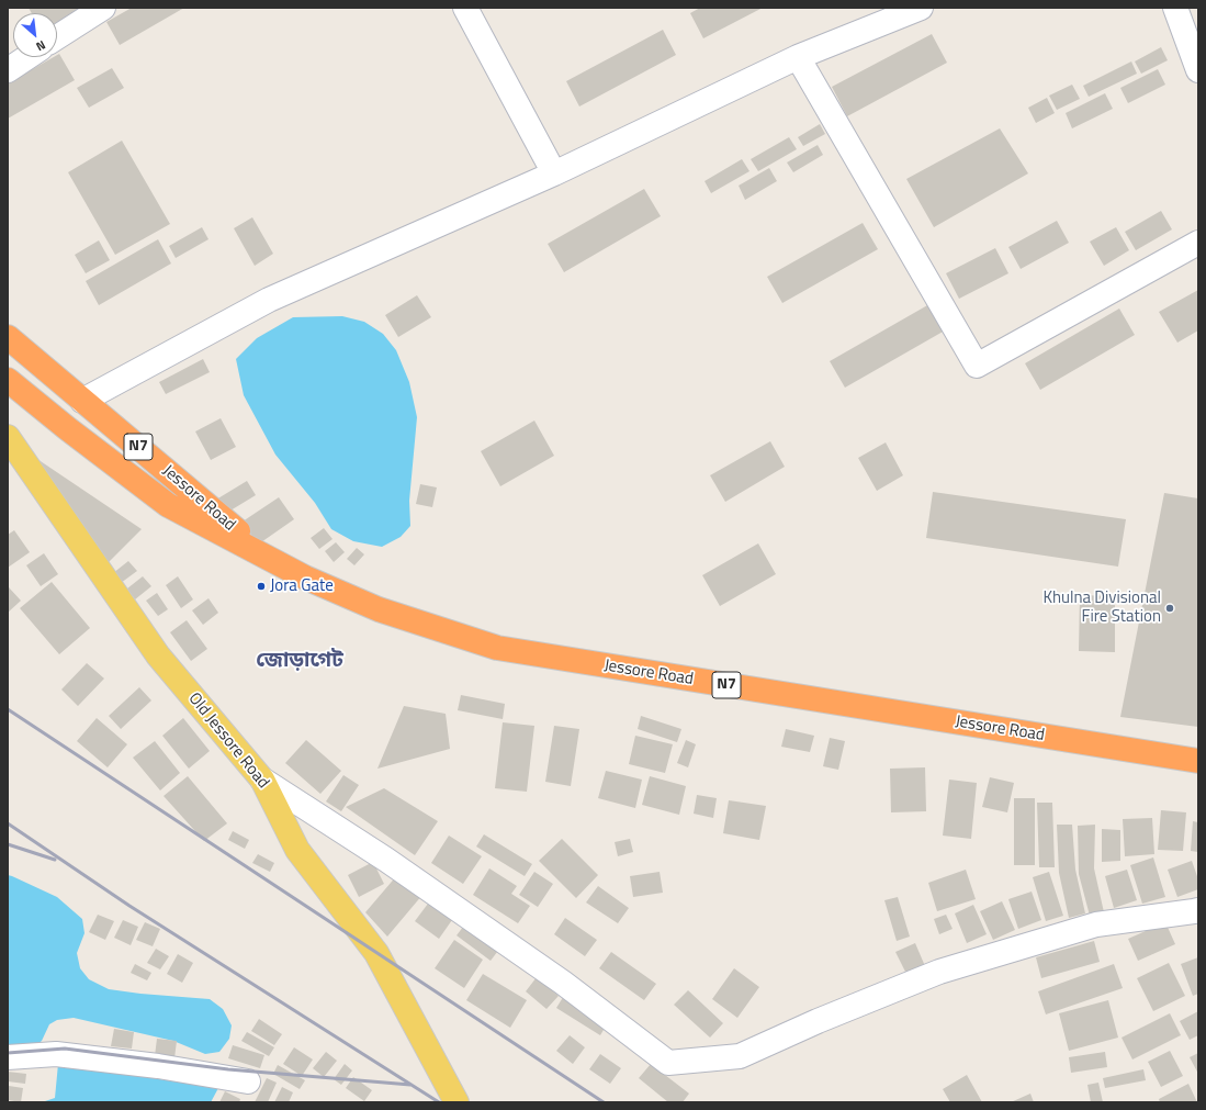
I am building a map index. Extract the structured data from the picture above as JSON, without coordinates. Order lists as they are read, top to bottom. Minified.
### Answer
{"streets":{"highway":["N7","Jessore Road"],"main road":["Old Jessore Road"]},"districts":["জোড়াগেট"],"places":["Jora Gate","Khulna Divisional Fire Station"],"north":"bottom right"}
